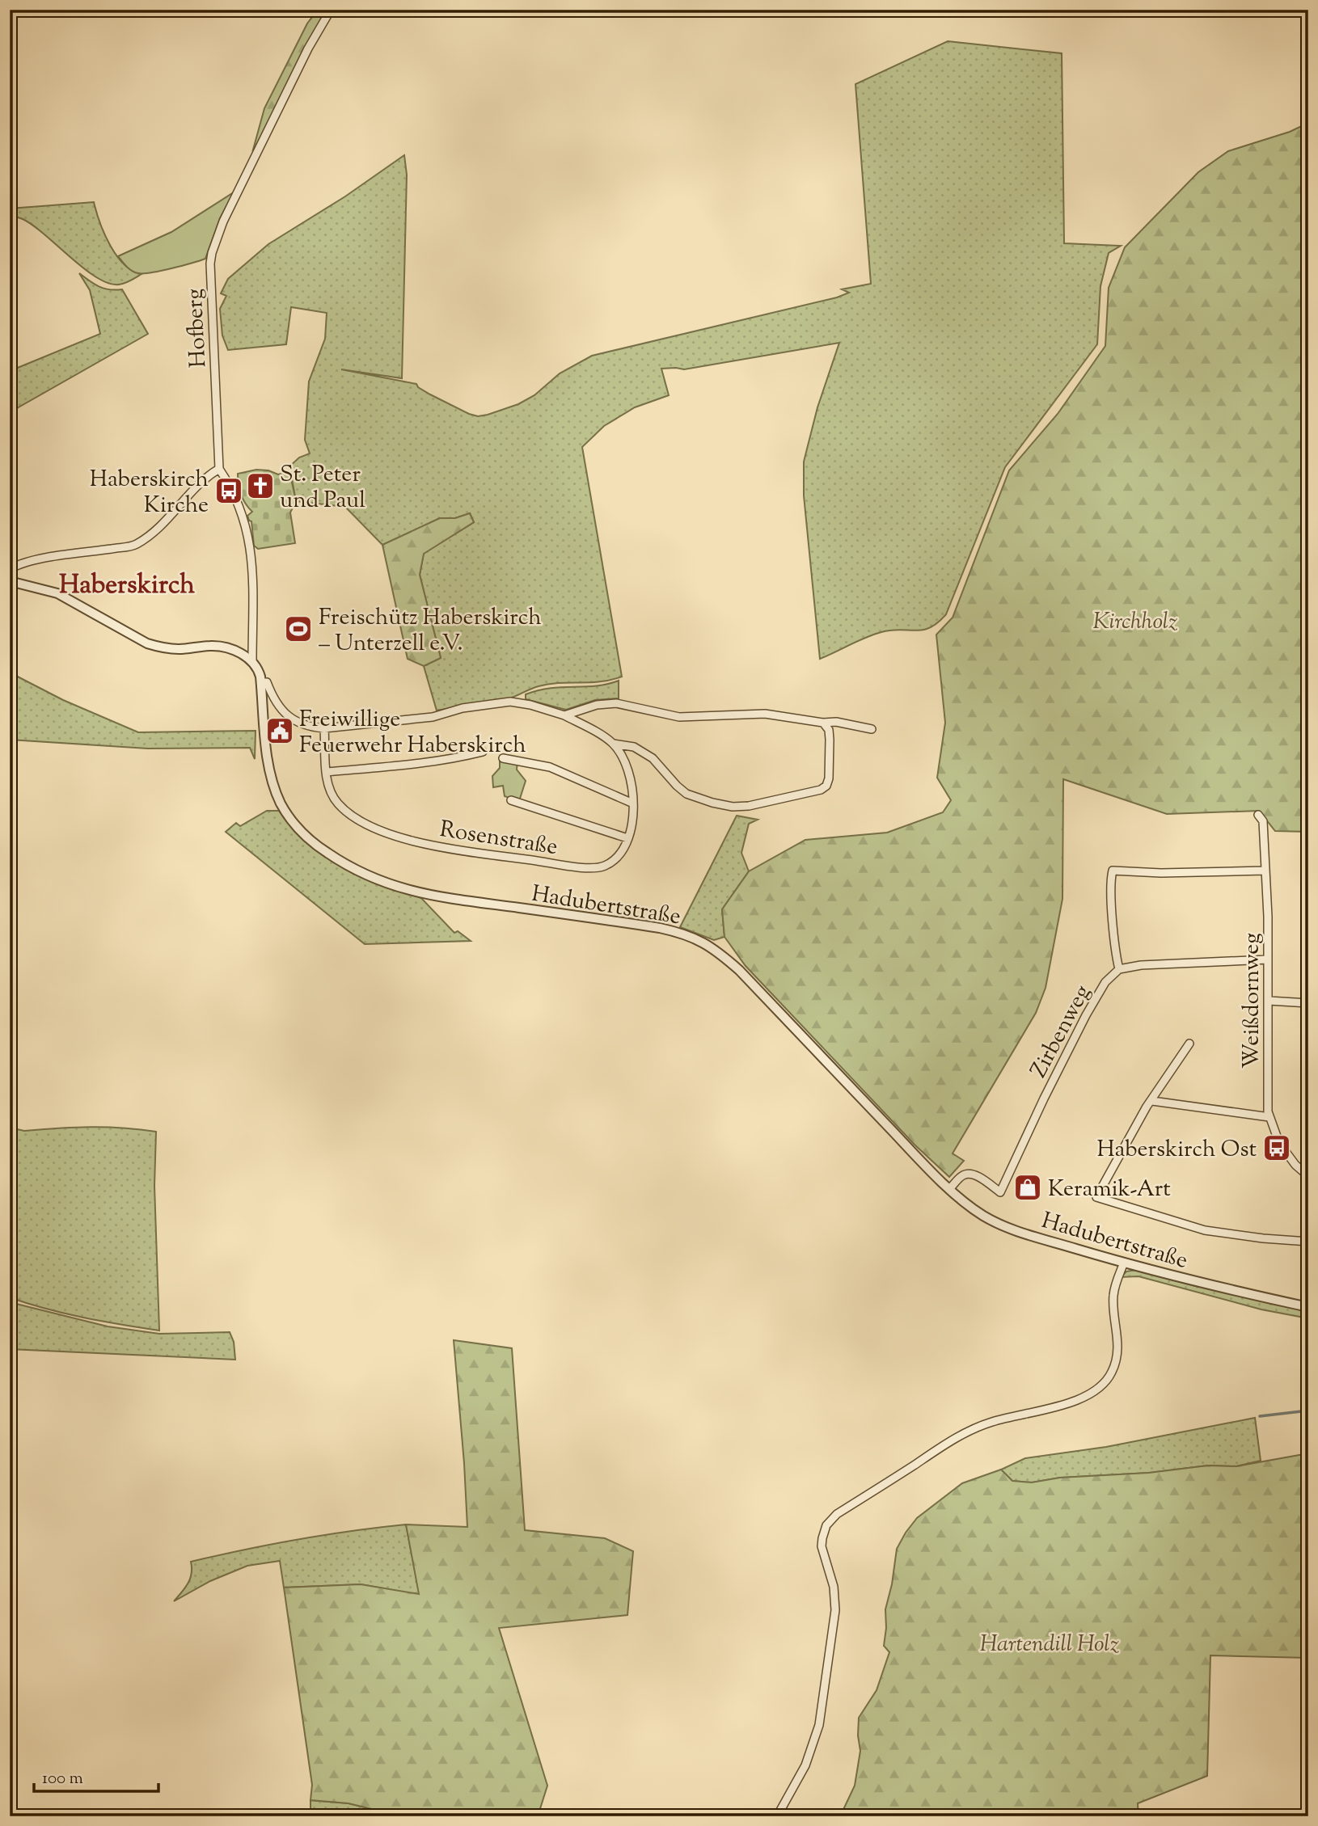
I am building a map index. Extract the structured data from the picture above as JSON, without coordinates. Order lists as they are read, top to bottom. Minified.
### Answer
{"streets":{"street":["Hofberg","Rosenstraße","Hadubertstraße","Weißdornweg","Zirbenweg"]},"crossings":[["Rosenstraße","Hadubertstraße"],["Hadubertstraße","Zirbenweg"],["Weißdornweg","Zirbenweg"]],"districts":["Haberskirch"],"parks":["Kirchholz","Hartendill Holz"],"places":{"church":["St. Peter und Paul"],"bus stop":["Haberskirch Kirche","Haberskirch Ost"],"sports":["Freischütz Haberskirch – Unterzell e.V."],"public building":["Freiwillige Feuerwehr Haberskirch"],"shop":["Keramik-Art"]},"scale_bar":"100 m"}
